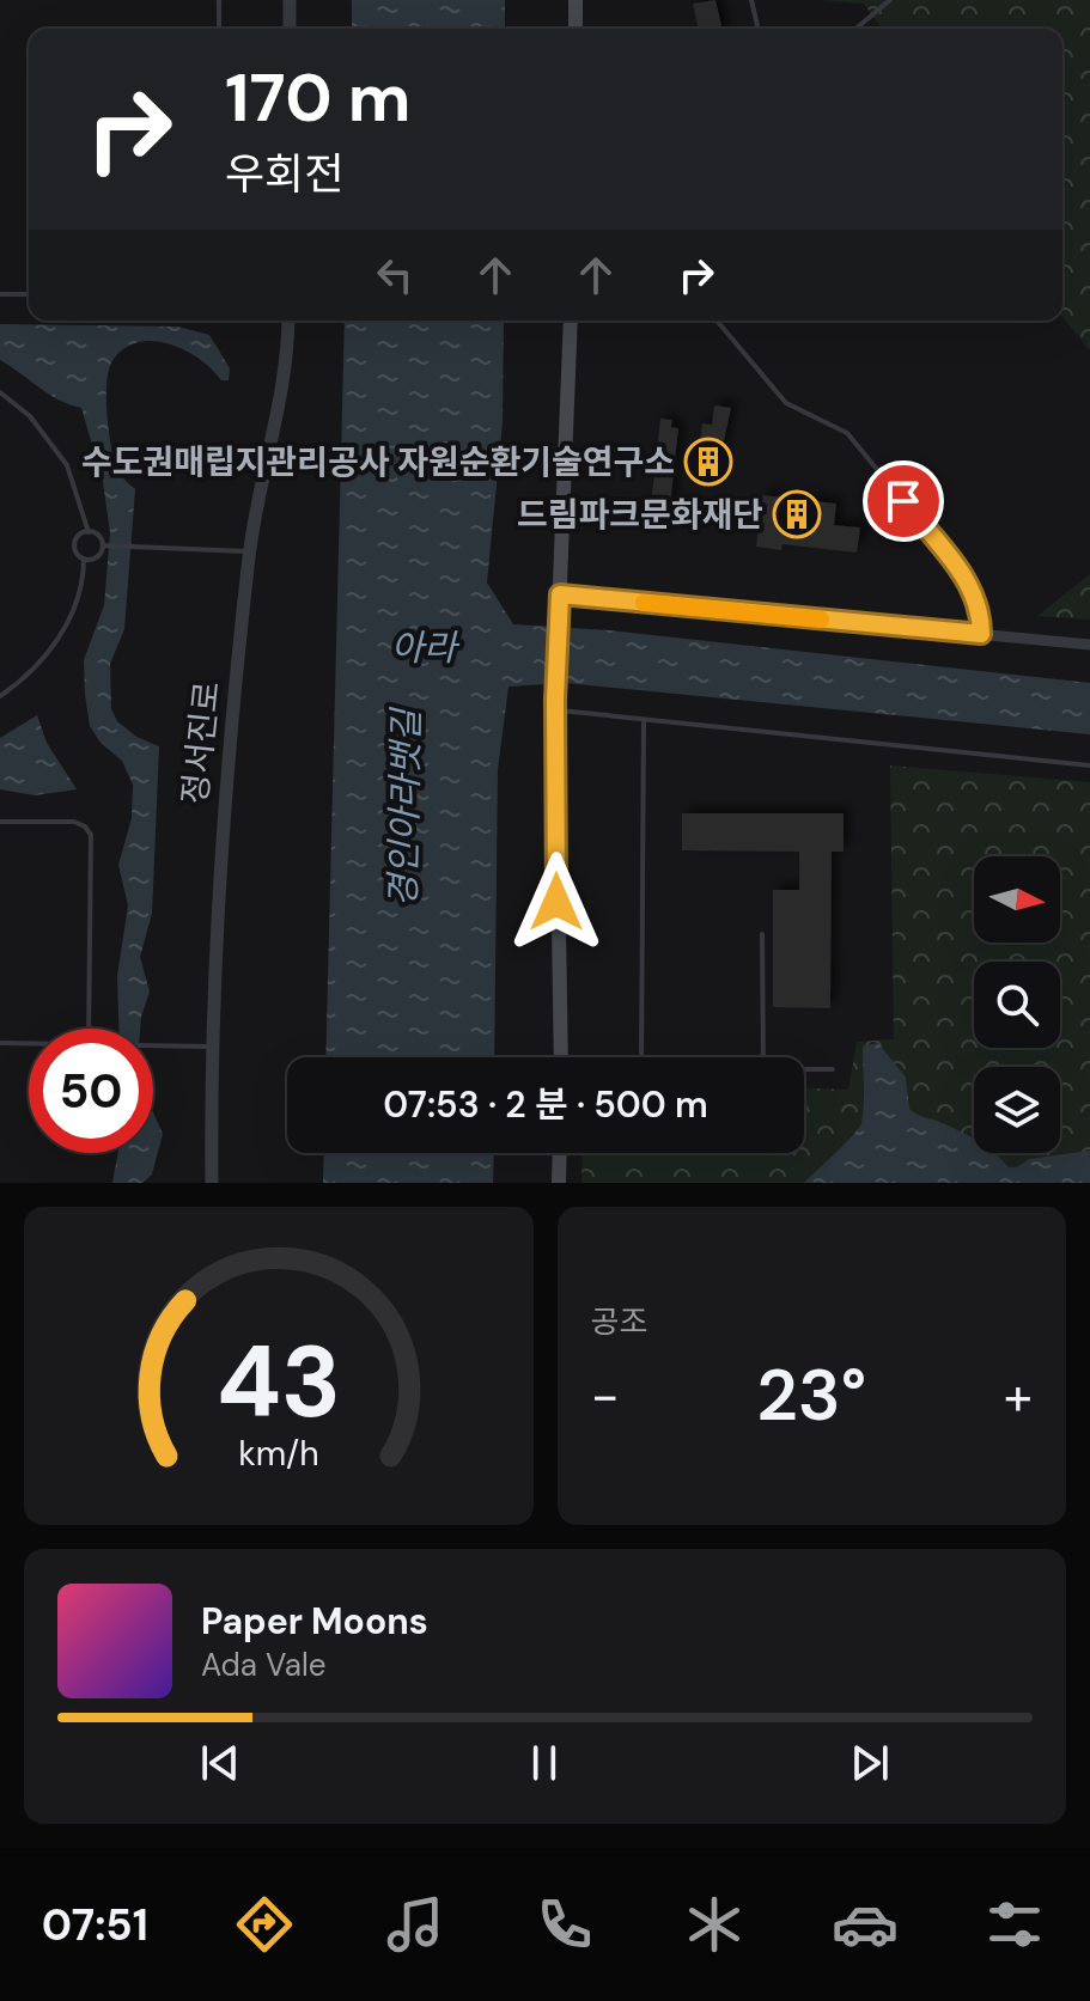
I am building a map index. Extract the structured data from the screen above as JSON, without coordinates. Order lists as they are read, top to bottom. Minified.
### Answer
{"streets":{"street":["정서진로"]},"water":["아라","경인아라뱃길"],"places":{"building":["수도권매립지관리공사 자원순환기술연구소","드림파크문화재단"]},"north":"right","page":{"turn":["170 m","우회전"],"limit":"50","trip":"07:53 · 2 분 · 500 m","tile":"공조","heat":["−","23°","+"],"song":["Paper Moons","Ada Vale"],"tabs":"07:51","gauge":["43","km/h"]}}
